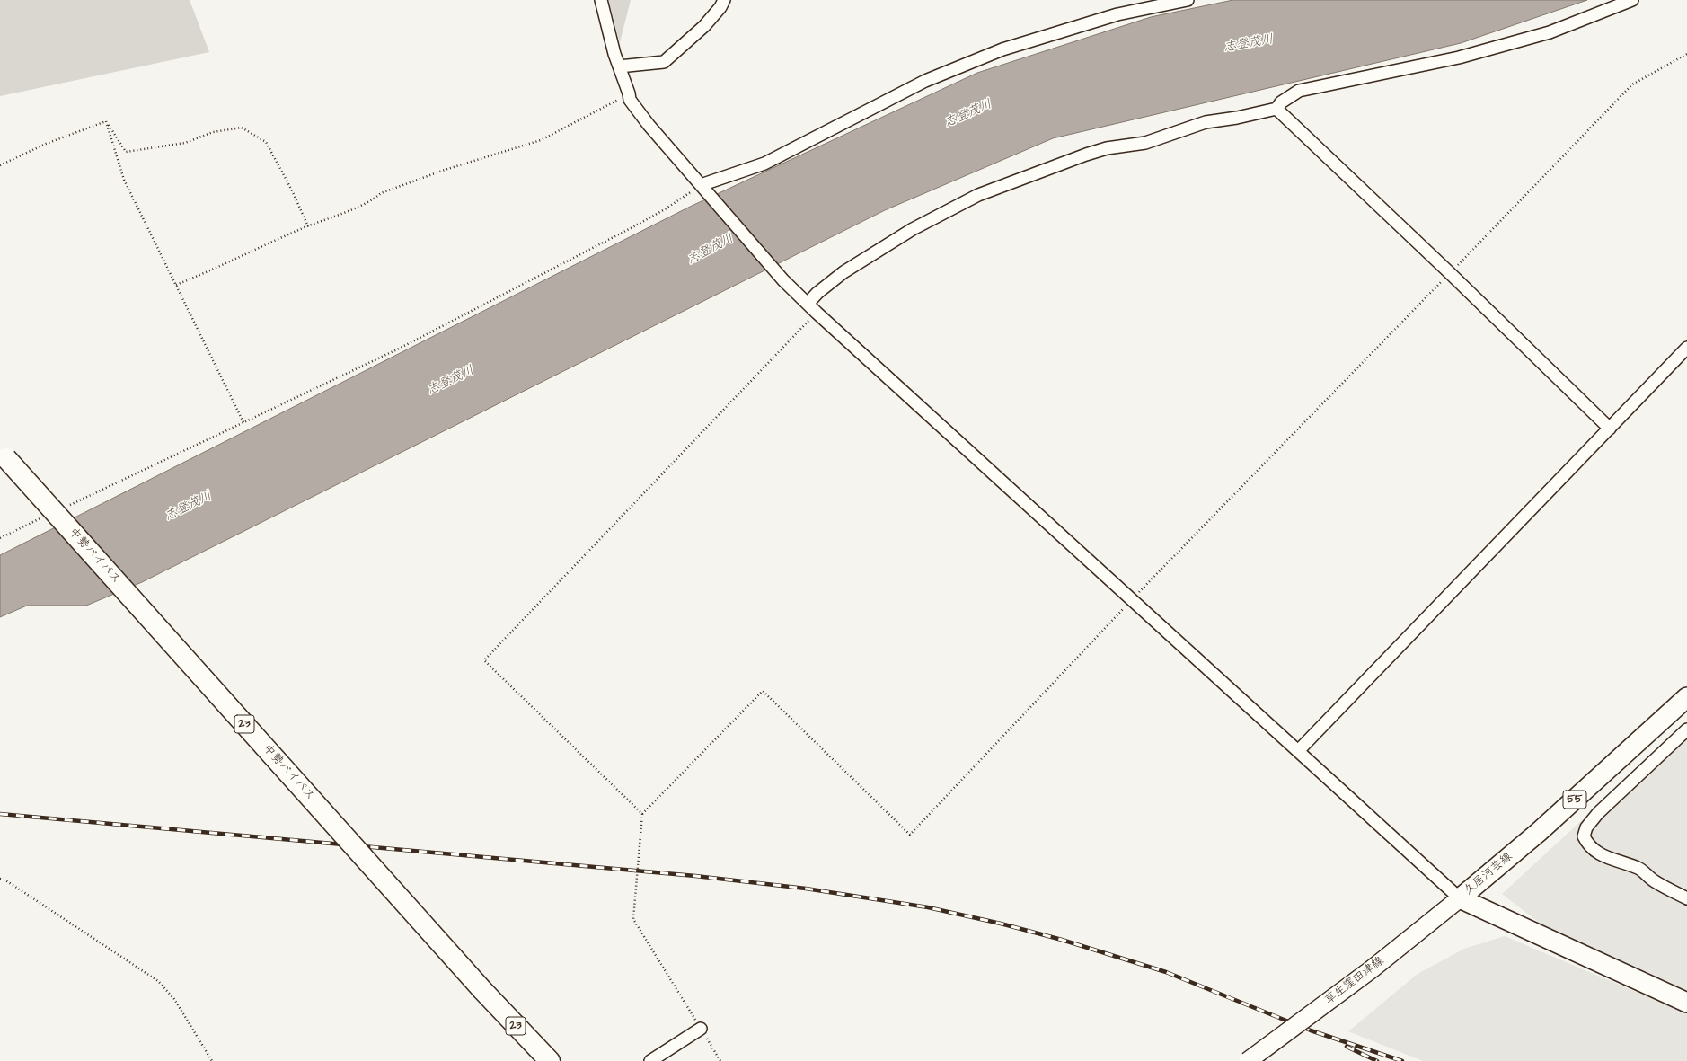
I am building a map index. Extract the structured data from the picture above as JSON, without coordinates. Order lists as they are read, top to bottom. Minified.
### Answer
{"streets":{"highway":["中勢バイパス","23"],"main road":["55","久居河芸線","草生窪田津線"]},"crossings":[["久居河芸線","草生窪田津線"]],"water":["志登茂川"]}
